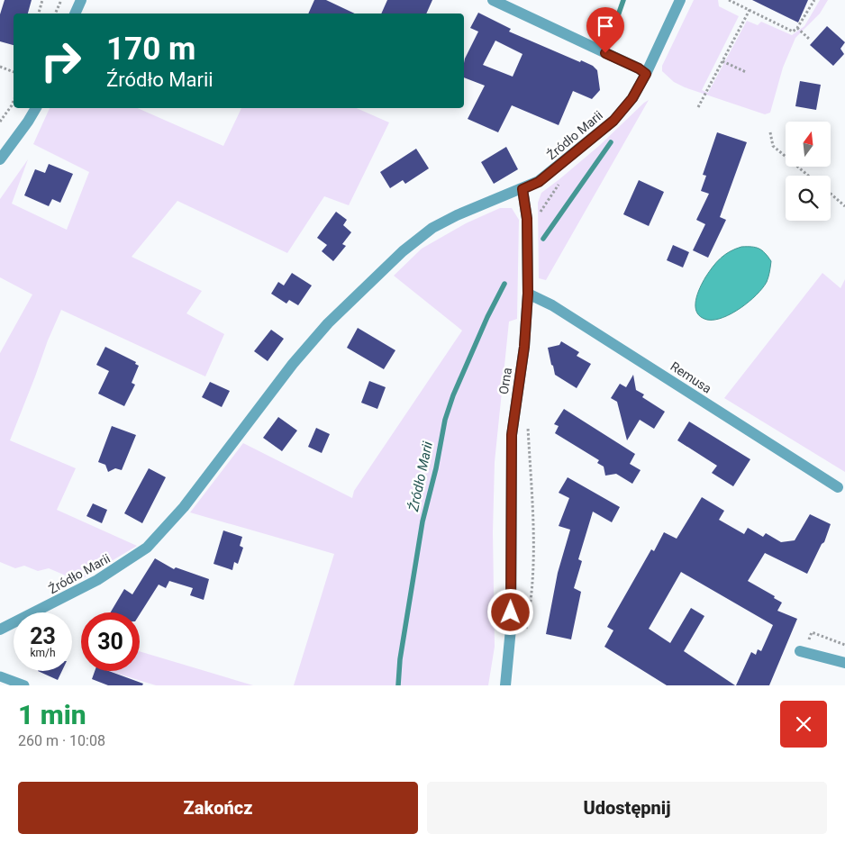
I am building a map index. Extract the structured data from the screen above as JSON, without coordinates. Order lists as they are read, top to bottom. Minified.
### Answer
{"streets":{"street":["Źródło Marii","Remusa","Orna"]},"crossings":[["Źródło Marii","Orna"],["Remusa","Orna"]],"water":["Źródło Marii"],"north":"top","page":{"turn":["170 m","Źródło Marii"],"speed":"23 km/h","limit":"30","heading":["1 min","260 m · 10:08"],"buttons":["Zakończ","Udostępnij"]}}
